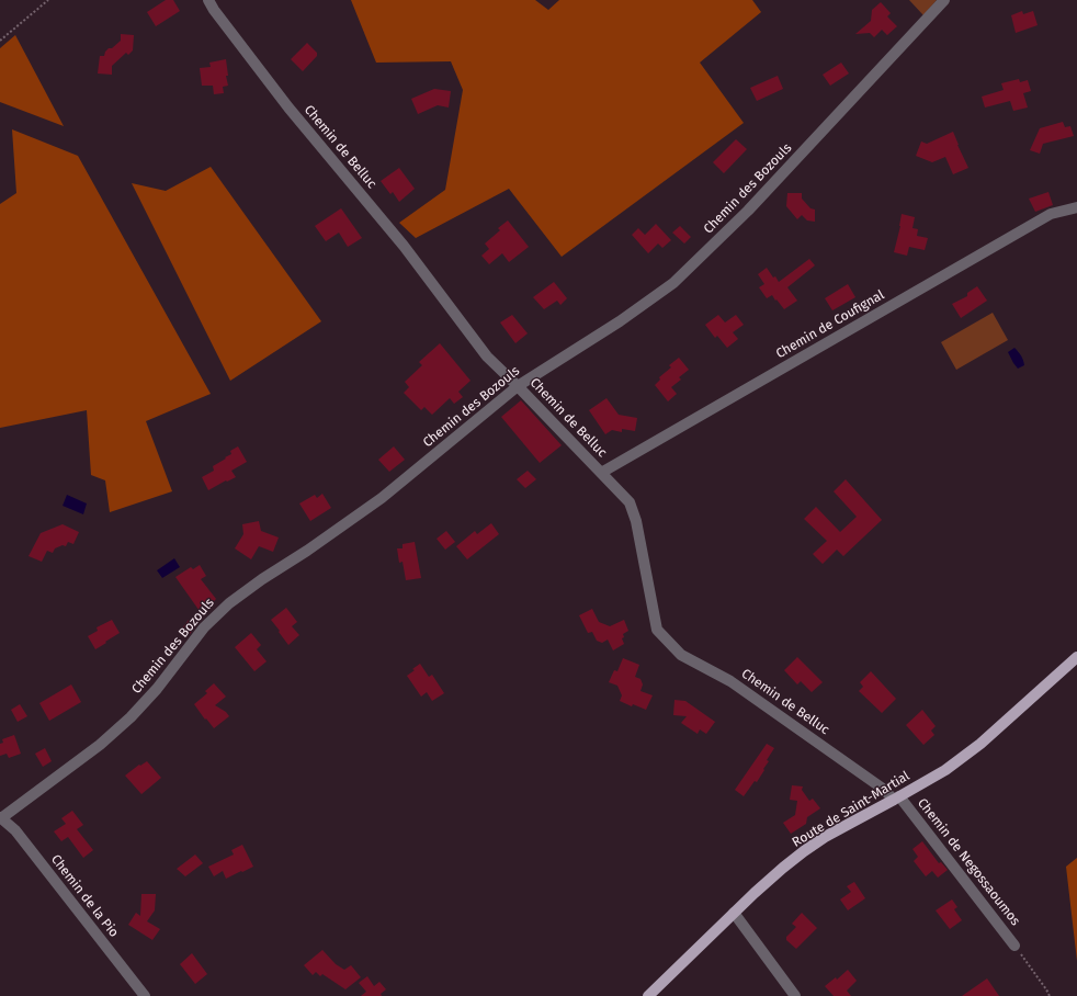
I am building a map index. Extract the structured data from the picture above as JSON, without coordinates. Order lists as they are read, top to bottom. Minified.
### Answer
{"streets":{"main road":["Route de Saint-Martial"],"street":["Chemin de Belluc","Chemin des Bozouls","Chemin de Coufignal","Chemin de Negossaoumos","Chemin de la Pio"]},"crossings":[["Chemin de Belluc","Chemin des Bozouls"],["Chemin de Belluc","Chemin de Coufignal"],["Chemin de Belluc","Route de Saint-Martial"],["Chemin de Belluc","Chemin de Negossaoumos"],["Chemin des Bozouls","Chemin de la Pio"],["Route de Saint-Martial","Chemin de Negossaoumos"]]}
